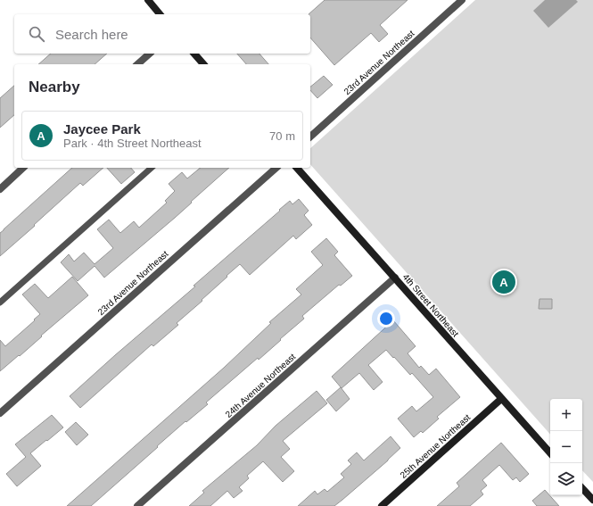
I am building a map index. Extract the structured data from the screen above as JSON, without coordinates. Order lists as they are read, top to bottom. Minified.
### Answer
{"streets":{"street":["23rd Avenue Northeast","4th Street Northeast","24th Avenue Northeast","25th Avenue Northeast"]},"crossings":[["4th Street Northeast","24th Avenue Northeast"],["4th Street Northeast","25th Avenue Northeast"]],"page":{"search":"Search here","heading":"Nearby","list":[{"mark":"A","name":"Jaycee Park","note":"Park · 4th Street Northeast","value":"70 m"}],"pins":"A","map_buttons":["+","−"]}}
